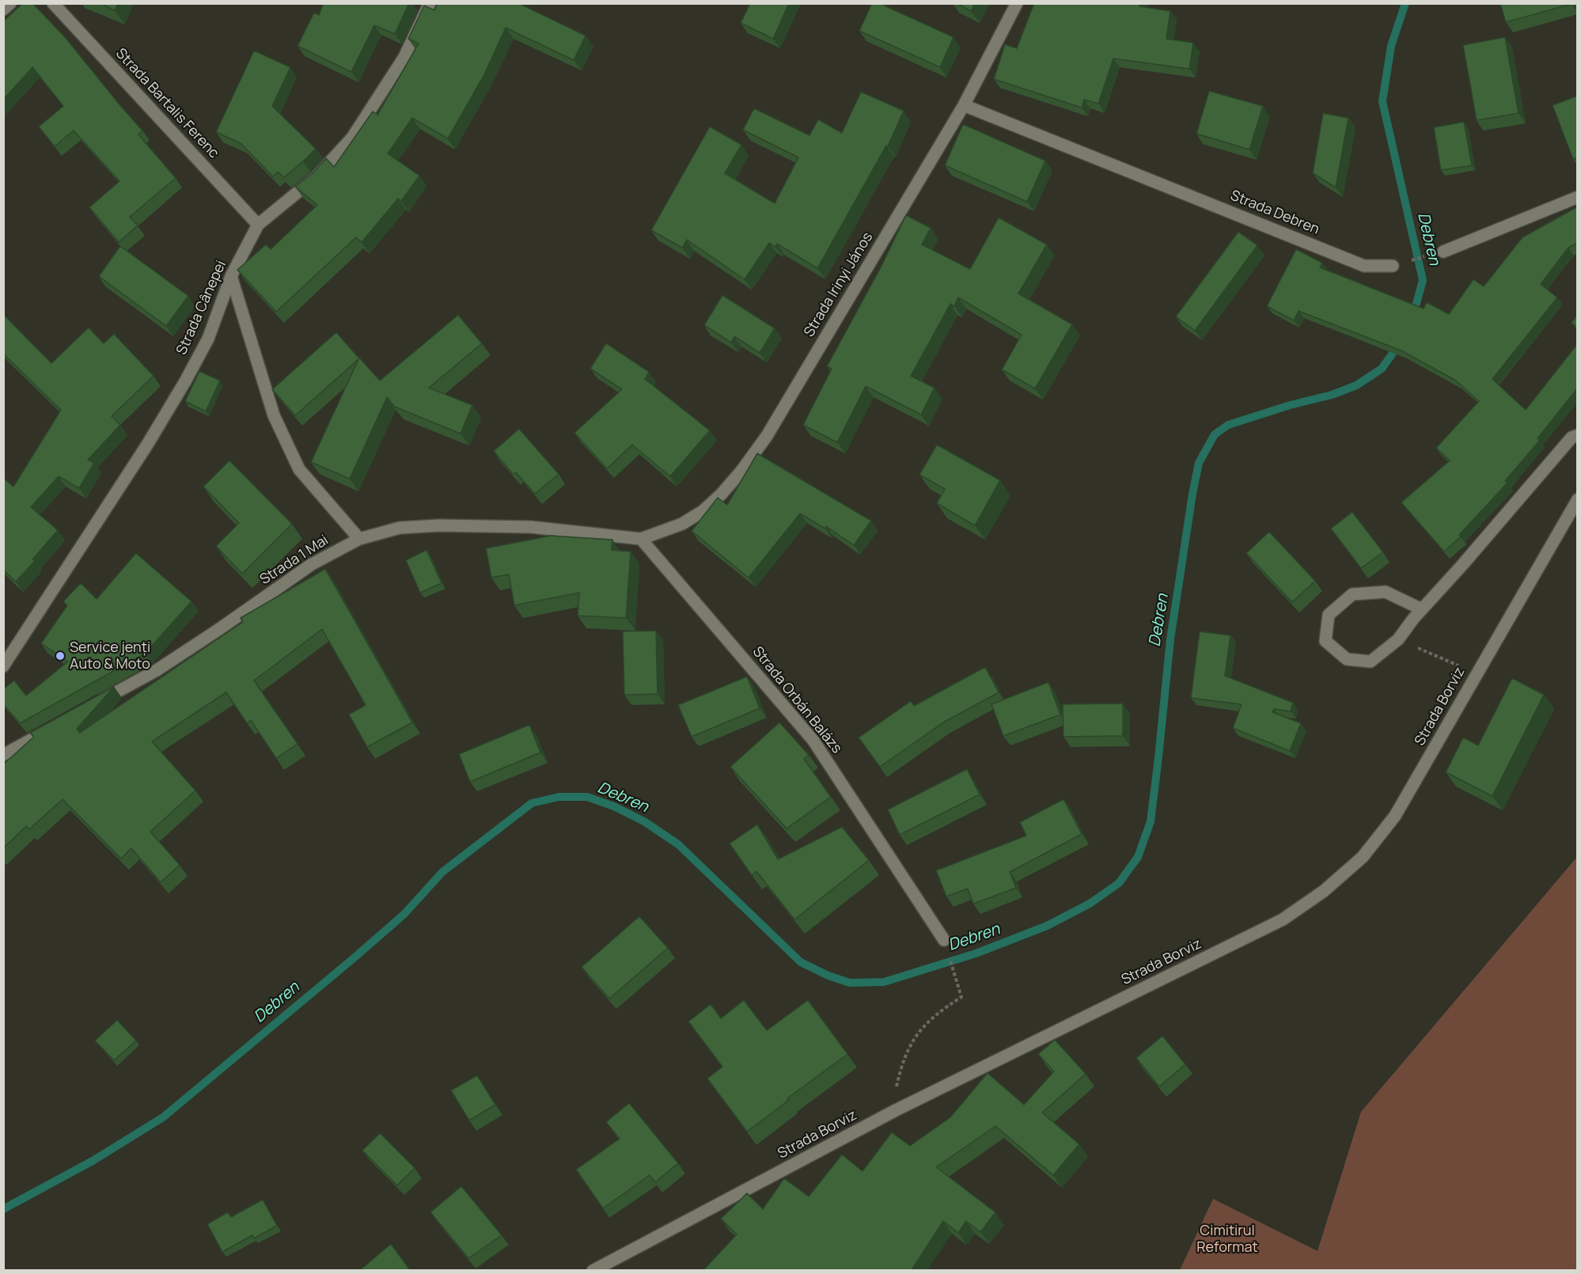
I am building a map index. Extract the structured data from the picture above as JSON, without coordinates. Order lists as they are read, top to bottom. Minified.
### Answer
{"streets":{"street":["Strada Bartalis Ferenc","Strada Debren","Strada Irinyi János","Strada Cânepei","Strada 1 Mai","Strada Orbán Balázs","Strada Borviz"]},"crossings":[["Strada Bartalis Ferenc","Strada Cânepei"],["Strada Debren","Strada Irinyi János"],["Strada Irinyi János","Strada 1 Mai"],["Strada Irinyi János","Strada Orbán Balázs"],["Strada 1 Mai","Strada Orbán Balázs"]],"water":["Debren"],"parks":["Cimitirul Reformat"],"places":["Service jenți Auto & Moto"]}
